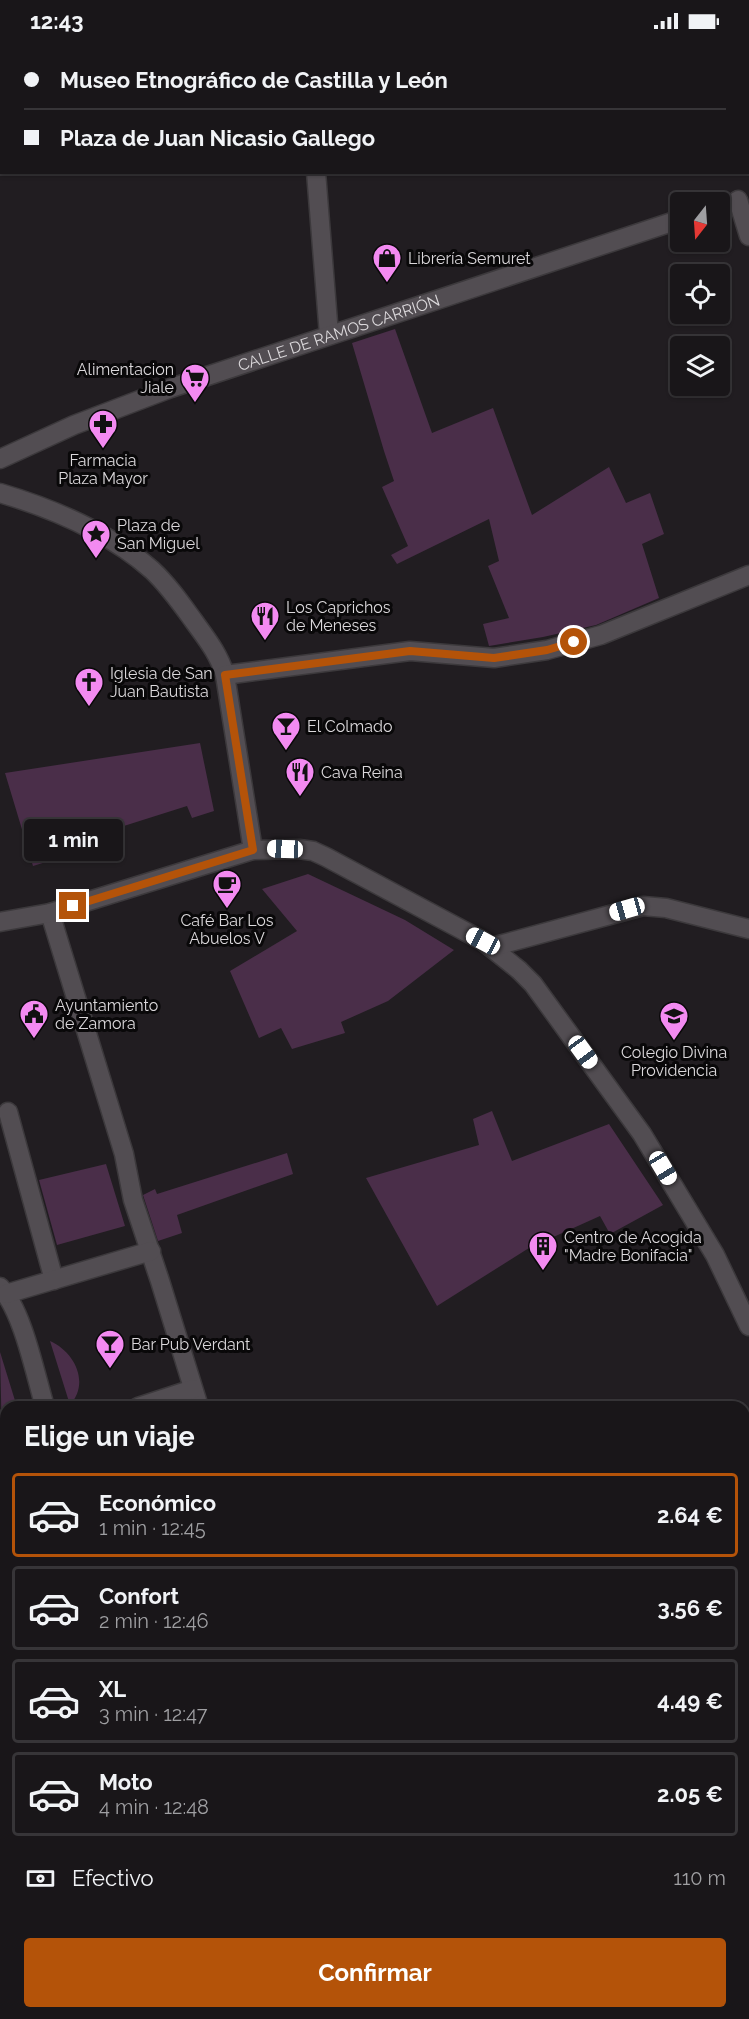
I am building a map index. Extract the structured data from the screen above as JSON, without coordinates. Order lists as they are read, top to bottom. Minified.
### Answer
{"streets":{"street":["CALLE DE RAMOS CARRIÓN"]},"places":{"shop":["Librería Semuret"],"supermarket":["Alimentacion Jiale"],"pharmacy":["Farmacia Plaza Mayor"],"place":["Plaza de San Miguel"],"restaurant":["Los Caprichos de Meneses","Cava Reina"],"church":["Iglesia de San Juan Bautista"],"bar":["El Colmado","Bar Pub Verdant"],"cafe":["Café Bar Los Abuelos V"],"public building":["Ayuntamiento de Zamora"],"school or university":["Colegio Divina Providencia"],"building":["Centro de Acogida \"Madre Bonifacia\""]},"north":"bottom","page":{"status":"12:43","banner":["Museo Etnográfico de Castilla y León","Plaza de Juan Nicasio Gallego"],"bubble":"1 min","heading":"Elige un viaje","list":[{"name":"Económico","note":"1 min · 12:45","value":"2.64 €"},{"name":"Confort","note":"2 min · 12:46","value":"3.56 €"},{"name":"XL","note":"3 min · 12:47","value":"4.49 €"},{"name":"Moto","note":"4 min · 12:48","value":"2.05 €"}],"pay":["Efectivo","110 m"],"buttons":"Confirmar"}}
